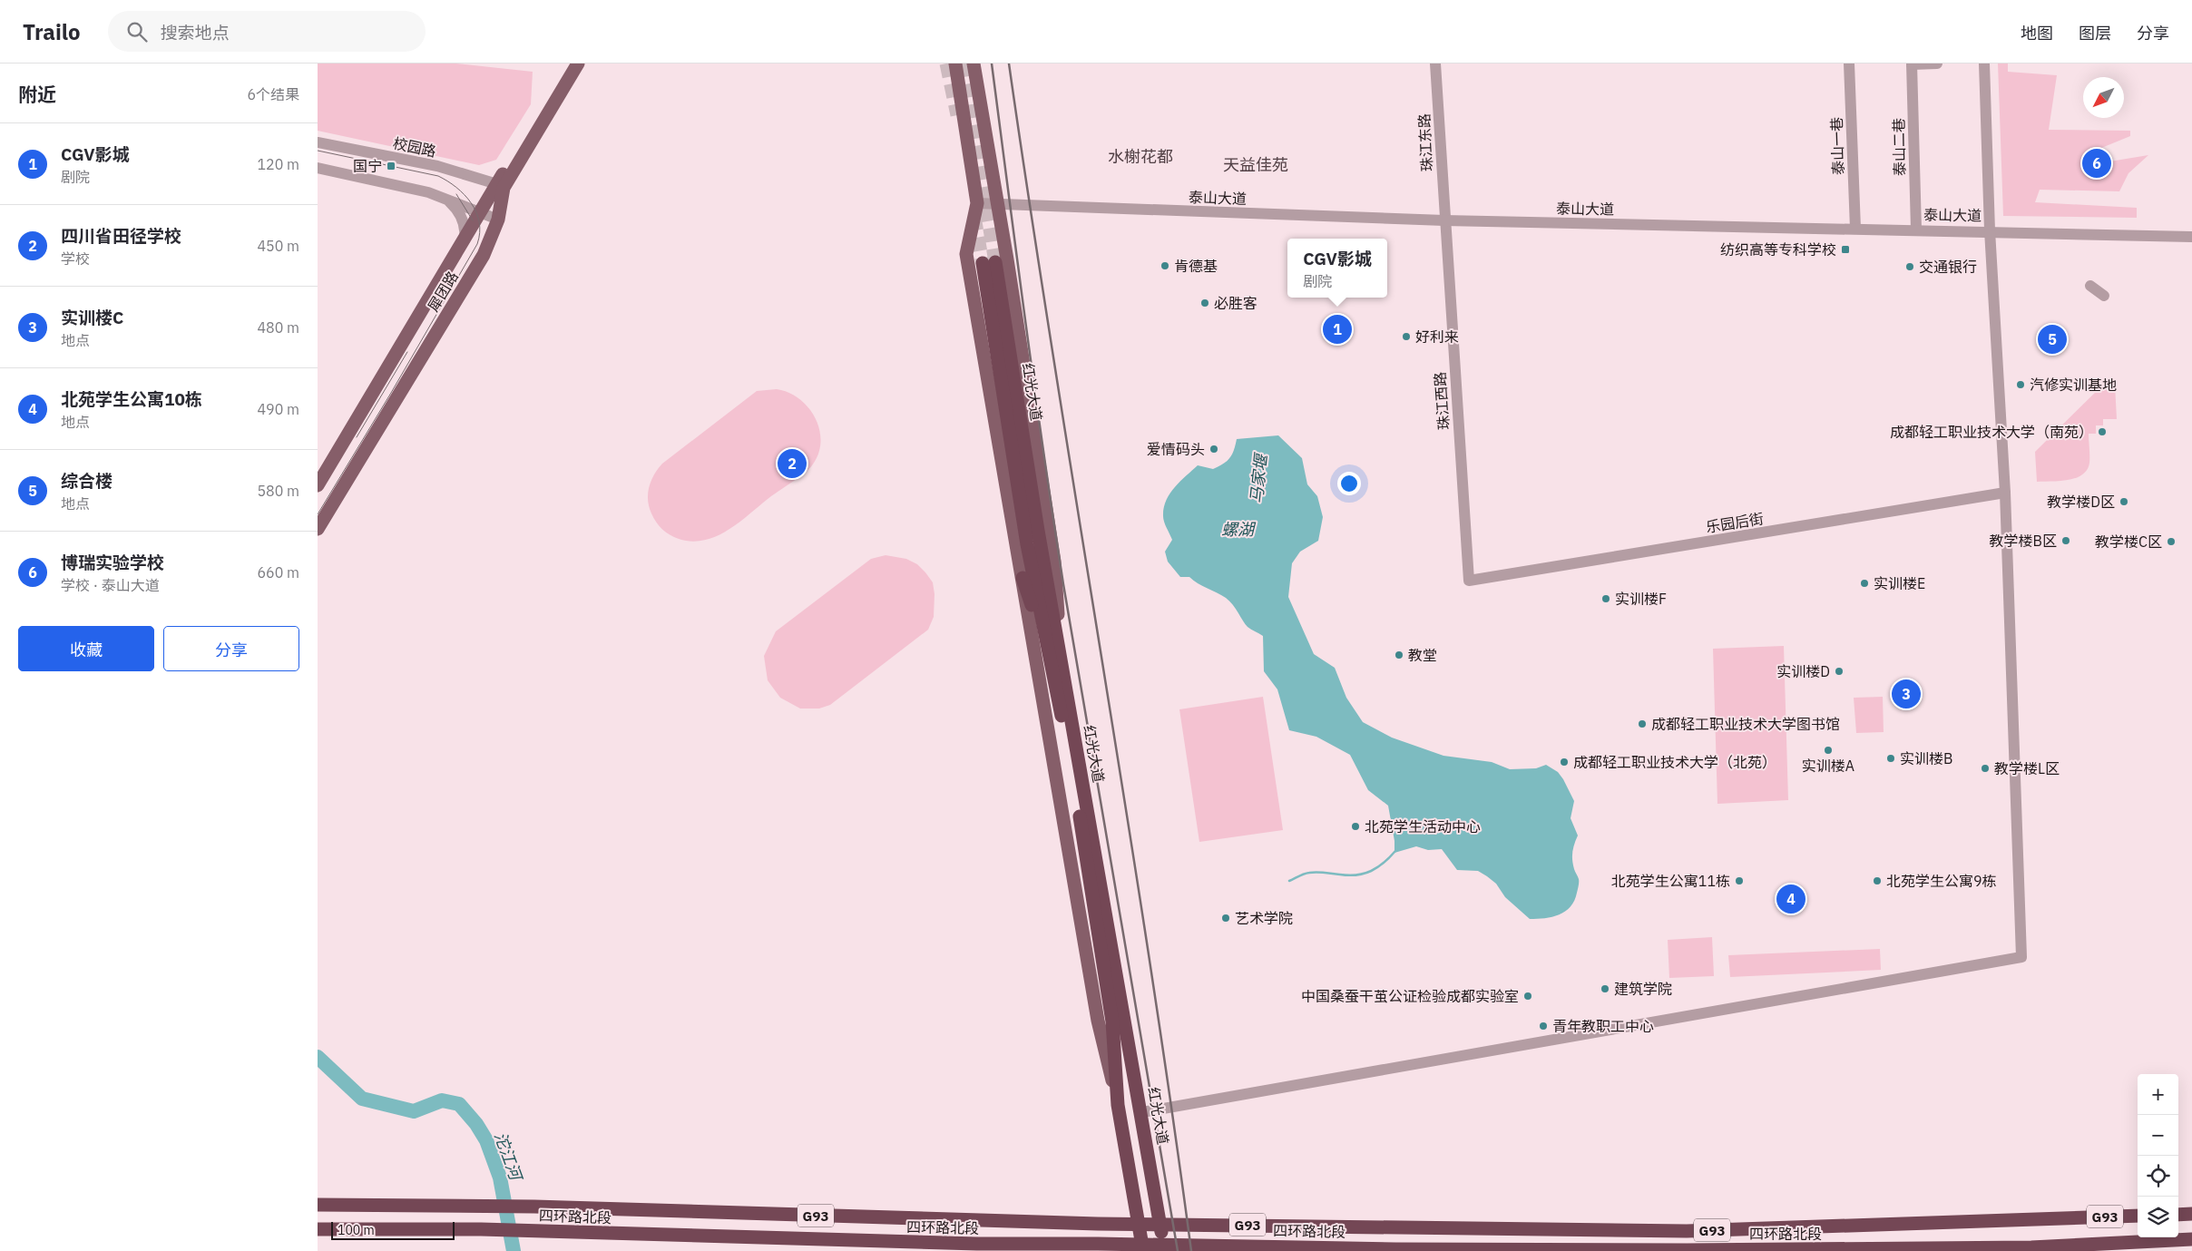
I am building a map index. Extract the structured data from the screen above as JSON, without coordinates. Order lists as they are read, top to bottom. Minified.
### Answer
{"streets":{"highway":["红光大道","G93","四环路北段"],"main road":["犀团路"],"street":["珠江东路","泰山一巷","校园路","泰山二巷","泰山大道","珠江西路","乐园后街"]},"crossings":[["珠江东路","泰山大道"],["珠江东路","珠江西路"],["泰山一巷","泰山大道"],["校园路","犀团路"],["泰山二巷","泰山大道"],["泰山大道","珠江西路"],["珠江西路","乐园后街"]],"districts":["水榭花都","天益佳苑"],"water":["马家堰","螺湖","沱江河"],"places":{"transit":["国宁","纺织高等专科学校"],"other":["肯德基","交通银行","必胜客","好利来","汽修实训基地","成都轻工职业技术大学（南苑）","爱情码头","教学楼D区","教学楼B区","教学楼C区","实训楼E","实训楼F","教堂","实训楼D","成都轻工职业技术大学图书馆","实训楼A","实训楼B","成都轻工职业技术大学（北苑）","教学楼L区","北苑学生活动中心","北苑学生公寓11栋","北苑学生公寓9栋","艺术学院","建筑学院","中国桑蚕干茧公证检验成都实验室","青年教职工中心"]},"scale_bar":"100 m","north":"bottom left","page":{"header":"Trailo","search":"搜索地点","nav":["地图","图层","分享"],"heading":["附近","6个结果"],"list":[{"mark":"1","name":"CGV影城","note":"剧院","value":"120 m"},{"mark":"2","name":"四川省田径学校","note":"学校","value":"450 m"},{"mark":"3","name":"实训楼C","note":"地点","value":"480 m"},{"mark":"4","name":"北苑学生公寓10栋","note":"地点","value":"490 m"},{"mark":"5","name":"综合楼","note":"地点","value":"580 m"},{"mark":"6","name":"博瑞实验学校","note":"学校 · 泰山大道","value":"660 m"}],"pins":["6","1","5","2","3","4"],"popup":["CGV影城","剧院"],"buttons":["收藏","分享"],"map_buttons":["+","−"],"scale":"100 m"}}
